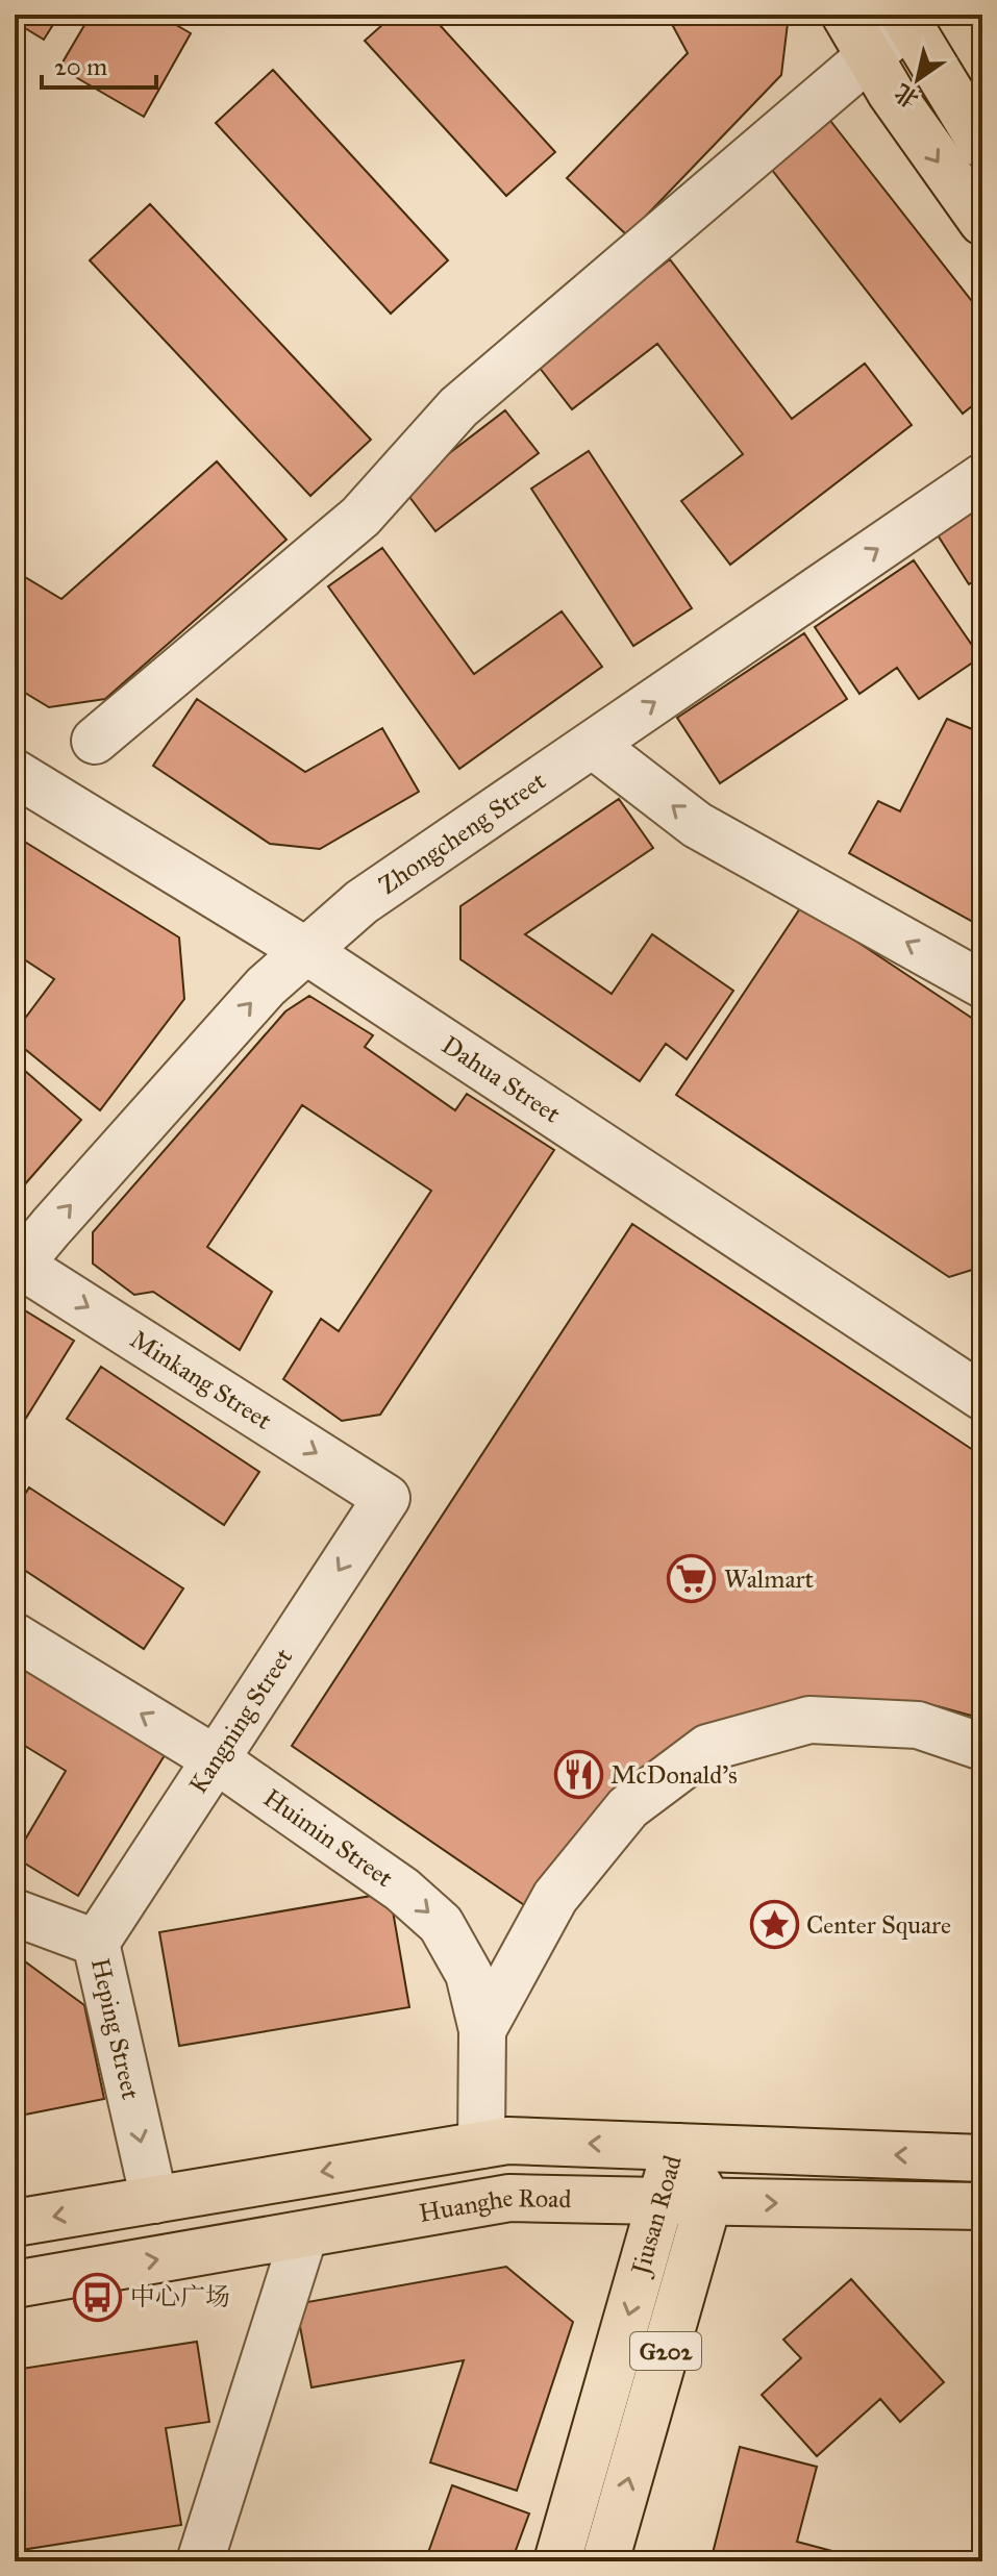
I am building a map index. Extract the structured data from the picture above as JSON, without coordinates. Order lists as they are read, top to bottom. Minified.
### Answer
{"streets":{"main road":["Huanghe Road","Jiusan Road","G202"],"street":["Zhongcheng Street","Dahua Street","Minkang Street","Kangning Street","Huimin Street","Heping Street"]},"crossings":[["Zhongcheng Street","Dahua Street"],["Zhongcheng Street","Minkang Street"],["Minkang Street","Kangning Street"],["Kangning Street","Huimin Street"],["Kangning Street","Heping Street"],["Huanghe Road","Jiusan Road"]],"one_way":["Minkang Street","Kangning Street","Heping Street"],"places":{"supermarket":["Walmart"],"restaurant":["McDonald's"],"place":["Center Square"],"bus stop":["中心广场"]},"scale_bar":"20 m","north":"bottom left"}
